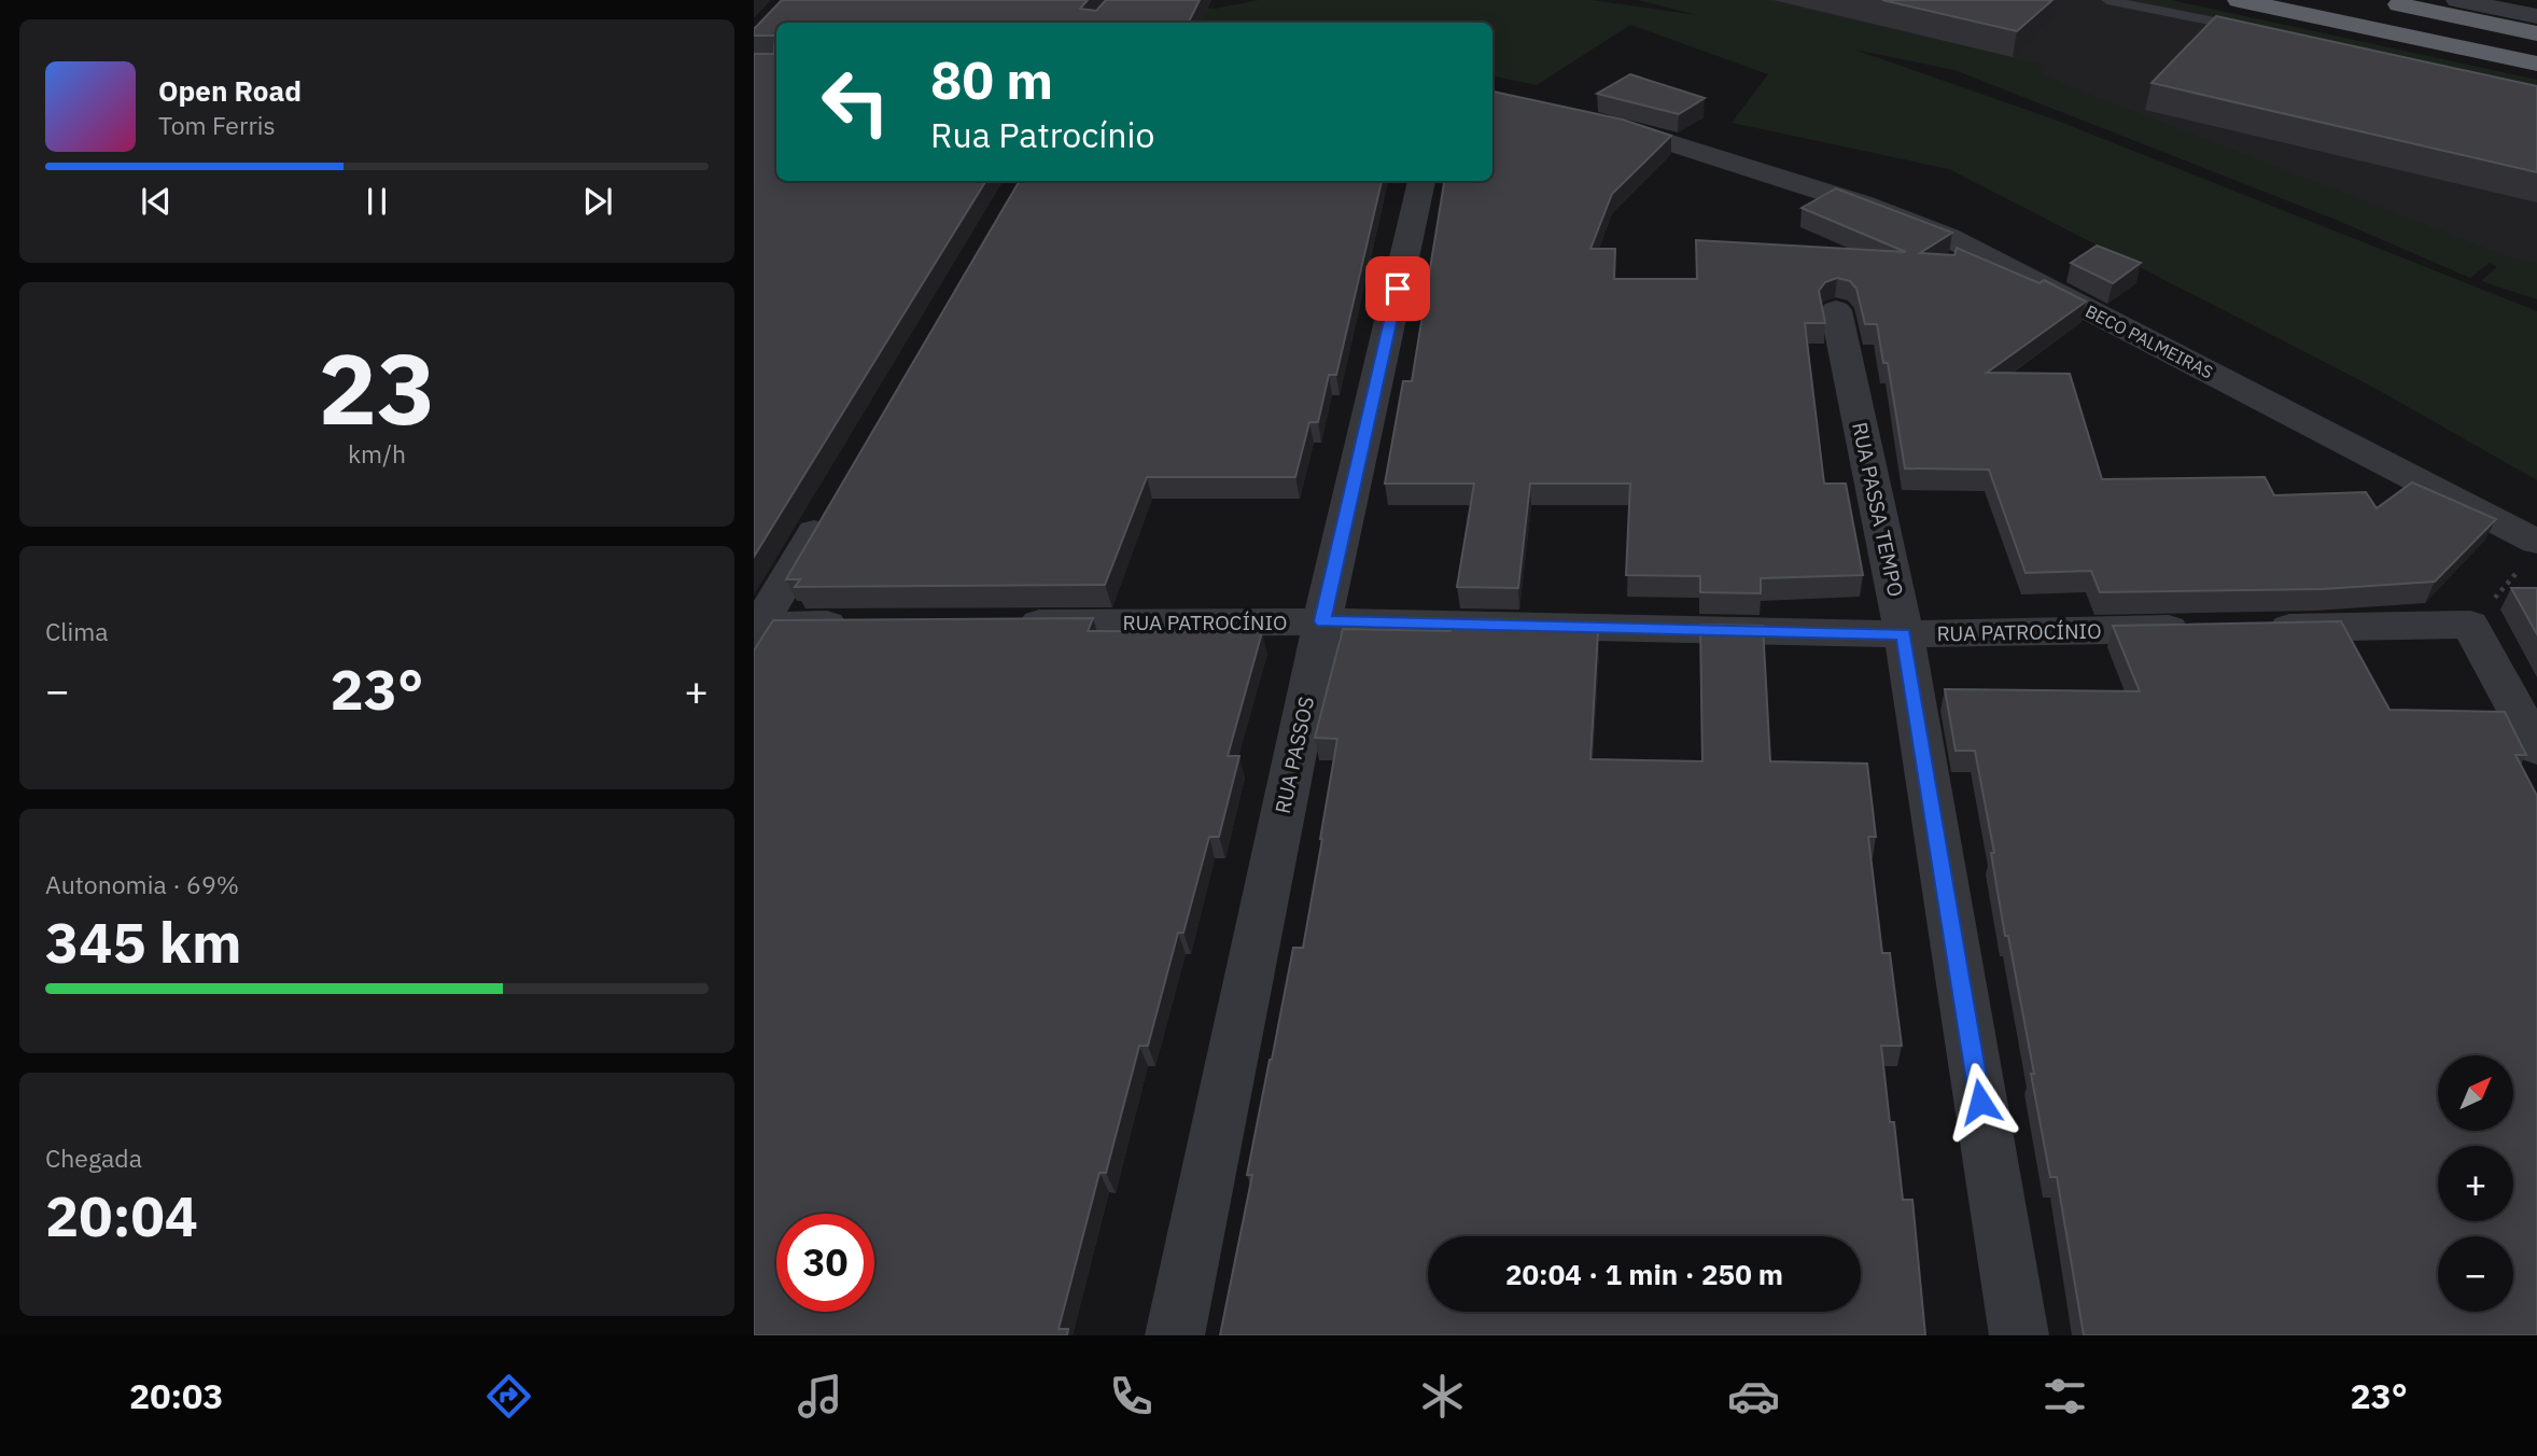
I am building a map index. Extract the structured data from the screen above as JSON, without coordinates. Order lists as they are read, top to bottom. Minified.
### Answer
{"streets":{"street":["BECO PALMEIRAS","RUA PASSA TEMPO","RUA PATROCÍNIO","RUA PASSOS"]},"crossings":[["RUA PASSA TEMPO","RUA PATROCÍNIO"],["RUA PATROCÍNIO","RUA PASSOS"]],"north":"top right","page":{"turn":["80 m","Rua Patrocínio"],"song":["Open Road","Tom Ferris"],"tile":[["23","km/h"],"Clima",["Autonomia · 69%","345 km"],["Chegada","20:04"]],"heat":["−","23°","+"],"map_buttons":["+","−"],"limit":"30","trip":"20:04 · 1 min · 250 m","tabs":["20:03","23°"]}}
